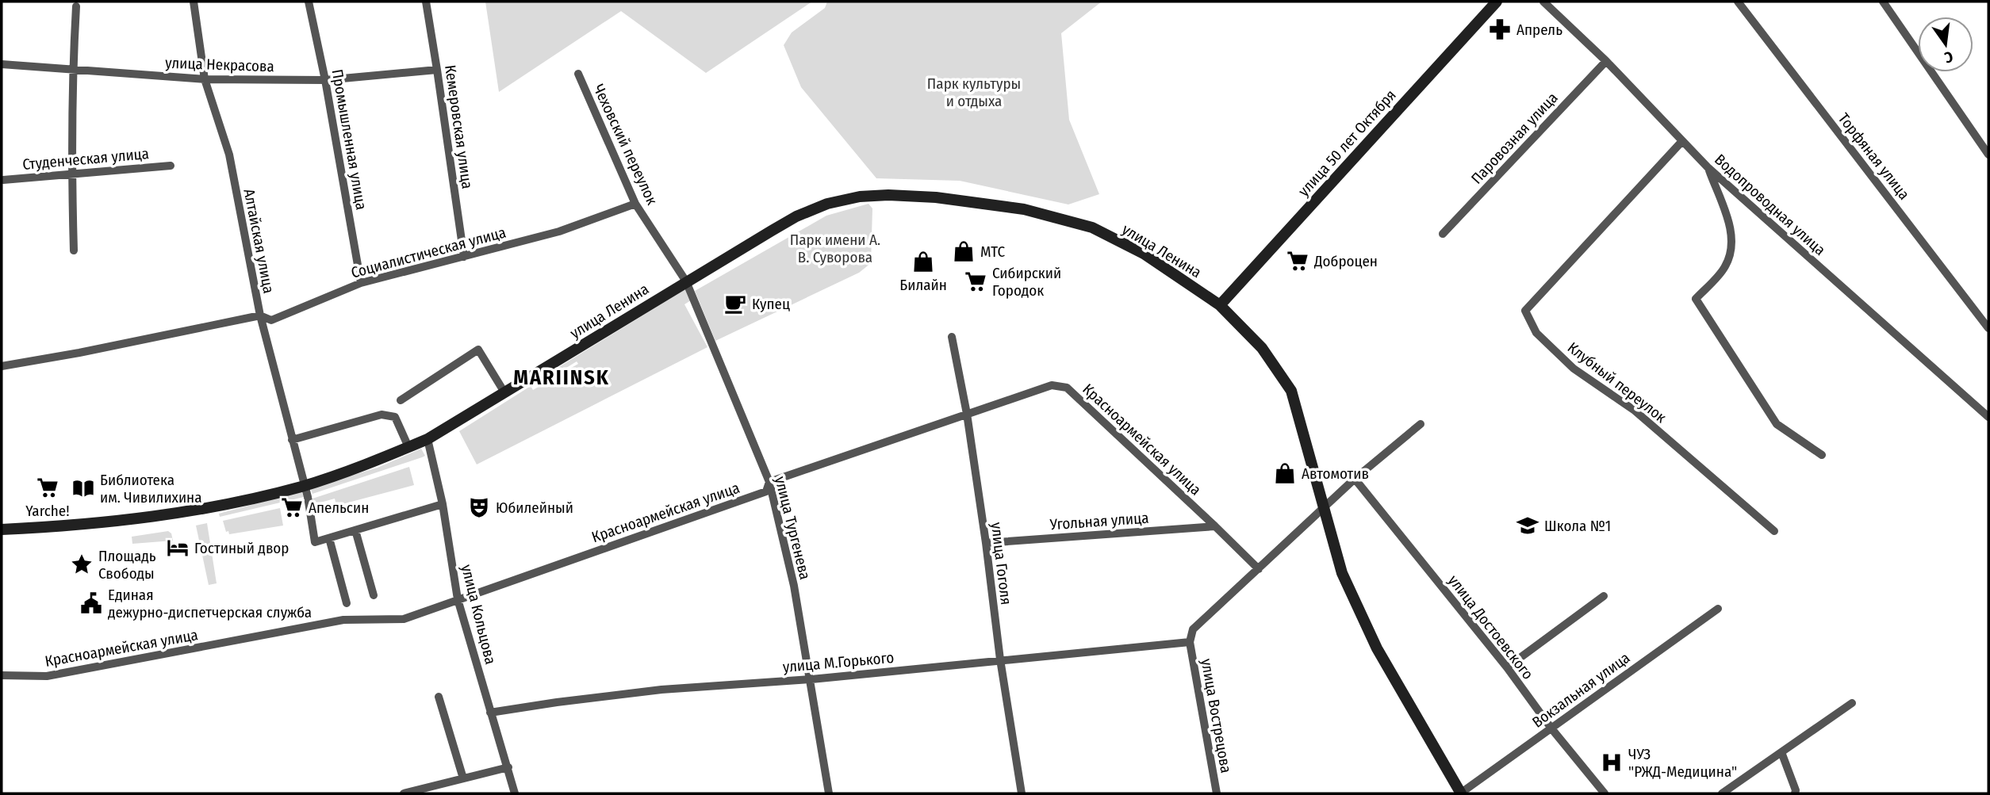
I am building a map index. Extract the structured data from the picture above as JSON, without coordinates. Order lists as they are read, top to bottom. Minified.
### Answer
{"streets":{"main road":["улица 50 лет Октября","улица Ленина"],"street":["улица Некрасова","Кемеровская улица","Паровозная улица","Промышленная улица","Чеховский переулок","Торфяная улица","Студенческая улица","Водопроводная улица","Алтайская улица","Социалистическая улица","Клубный переулок","Красноармейская улица","Угольная улица","улица Тургенева","улица Гоголя","улица Кольцова","улица Достоевского","улица М.Горького","Вокзальная улица","улица Вострецова"]},"crossings":[["улица Некрасова","Кемеровская улица"],["улица Некрасова","Промышленная улица"],["улица Некрасова","Алтайская улица"],["Кемеровская улица","Социалистическая улица"],["Паровозная улица","Водопроводная улица"],["Промышленная улица","Социалистическая улица"],["улица 50 лет Октября","улица Ленина"],["Чеховский переулок","улица Ленина"],["Чеховский переулок","Социалистическая улица"],["Чеховский переулок","улица Тургенева"],["Водопроводная улица","Клубный переулок"],["Алтайская улица","улица Ленина"],["Алтайская улица","Социалистическая улица"],["улица Ленина","улица Тургенева"],["улица Ленина","улица Кольцова"],["улица Ленина","Вокзальная улица"],["Красноармейская улица","Угольная улица"],["Красноармейская улица","улица Тургенева"],["Красноармейская улица","улица Гоголя"],["Красноармейская улица","улица Кольцова"],["Угольная улица","улица Гоголя"],["улица Тургенева","улица М.Горького"],["улица Гоголя","улица М.Горького"],["улица Кольцова","улица М.Горького"],["улица Достоевского","Вокзальная улица"],["улица М.Горького","улица Вострецова"]],"districts":["MARIINSK"],"parks":["Парк культуры и отдыха","Парк имени А. В. Суворова"],"places":{"pharmacy":["Апрель"],"shop":["МТС","Билайн","Автомотив"],"supermarket":["Доброцен","Сибирский Городок","Yarche!","Апельсин"],"cafe":["Купец"],"library":["Библиотека им. Чивилихина"],"theatre":["Юбилейный"],"school or university":["Школа №1"],"hotel":["Гостиный двор"],"place":["Площадь Свободы"],"public building":["Единая дежурно-диспетчерская служба"],"hospital":["ЧУЗ \"РЖД-Медицина\""]},"north":"bottom"}
